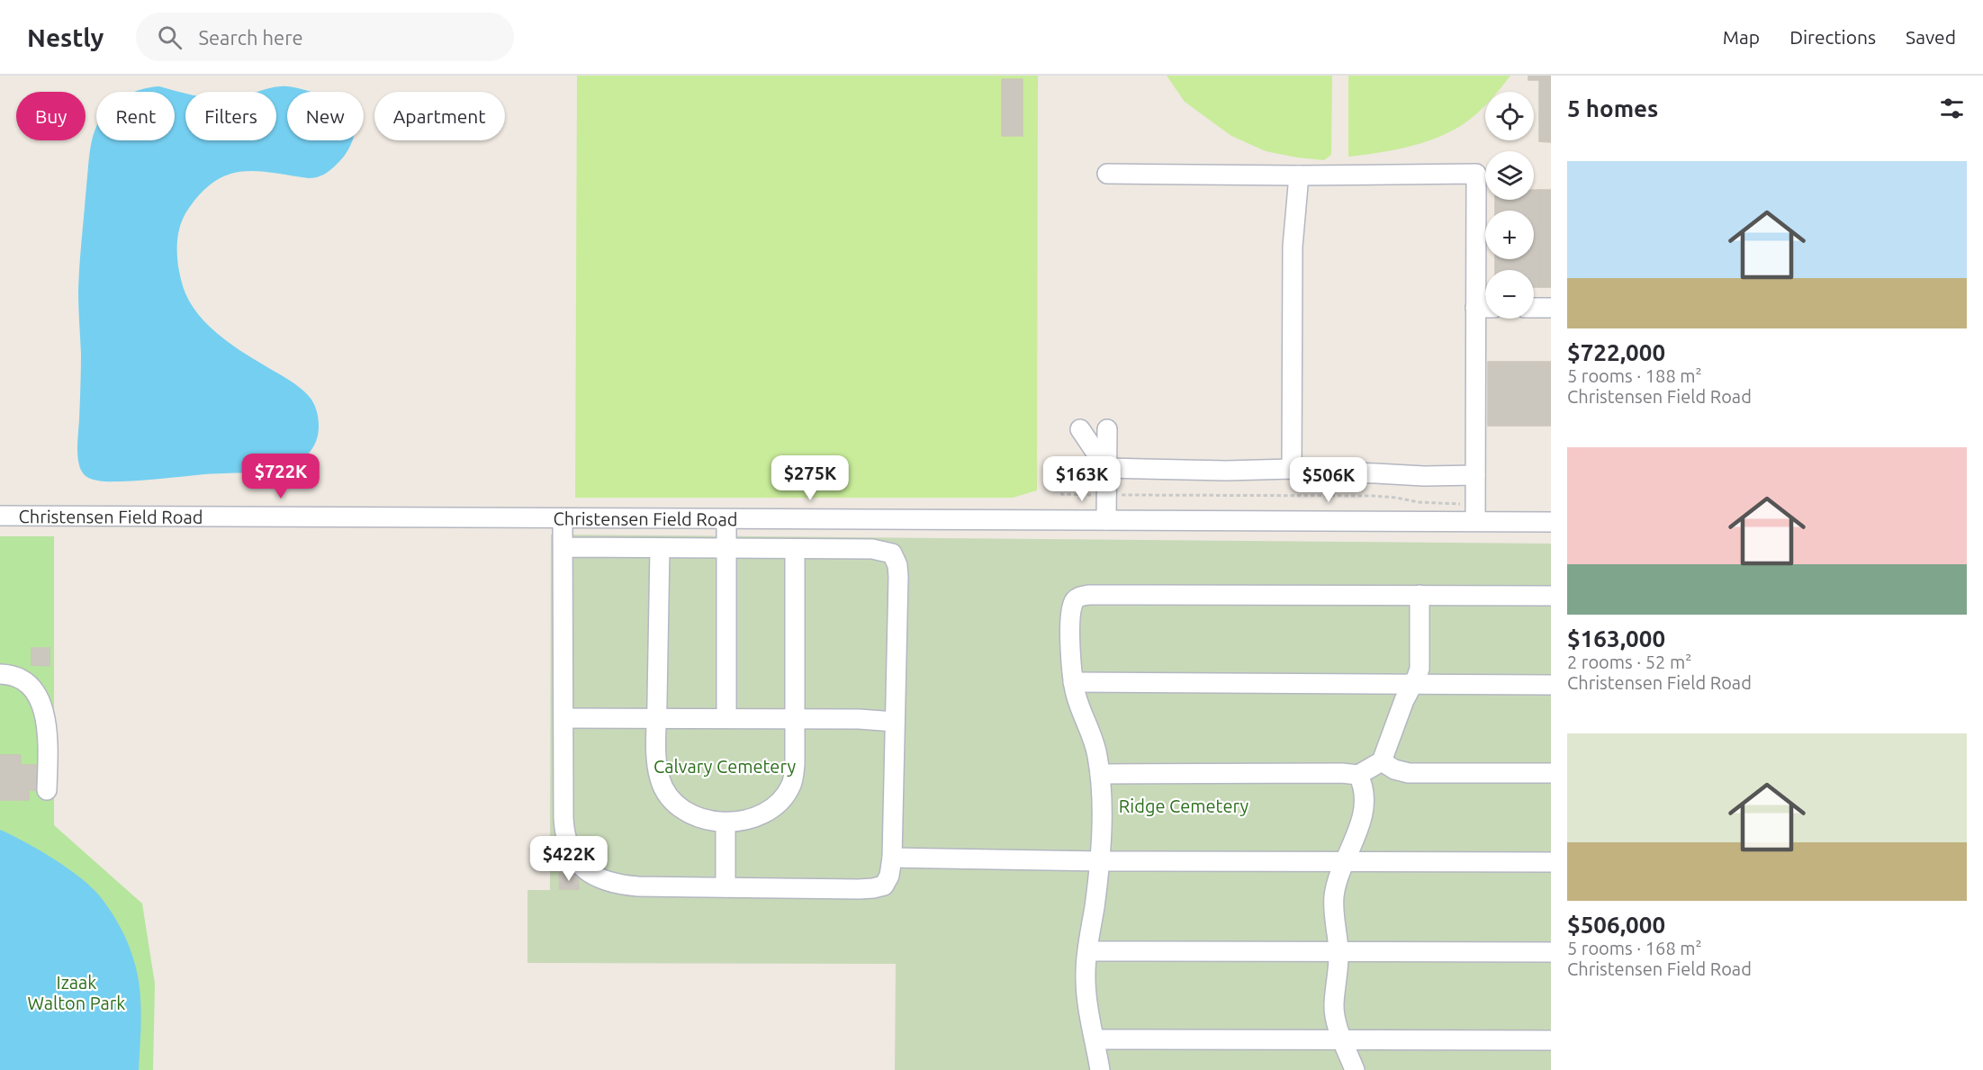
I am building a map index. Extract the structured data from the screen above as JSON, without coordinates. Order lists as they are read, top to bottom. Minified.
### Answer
{"streets":{"street":["Christensen Field Road"]},"parks":["Calvary Cemetery","Ridge Cemetery","Izaak Walton Park"],"page":{"header":"Nestly","search":"Search here","nav":["Map","Directions","Saved"],"heading":"5 homes","map_buttons":["+","−"],"chip":["Buy","Rent","Filters","New","Apartment"],"list":[{"name":"$722,000","note":"5 rooms · 188 m² · Christensen Field Road"},{"name":"$163,000","note":"2 rooms · 52 m² · Christensen Field Road"},{"name":"$506,000","note":"5 rooms · 168 m² · Christensen Field Road"}],"price":["$722K","$275K","$163K","$506K","$422K"]}}
